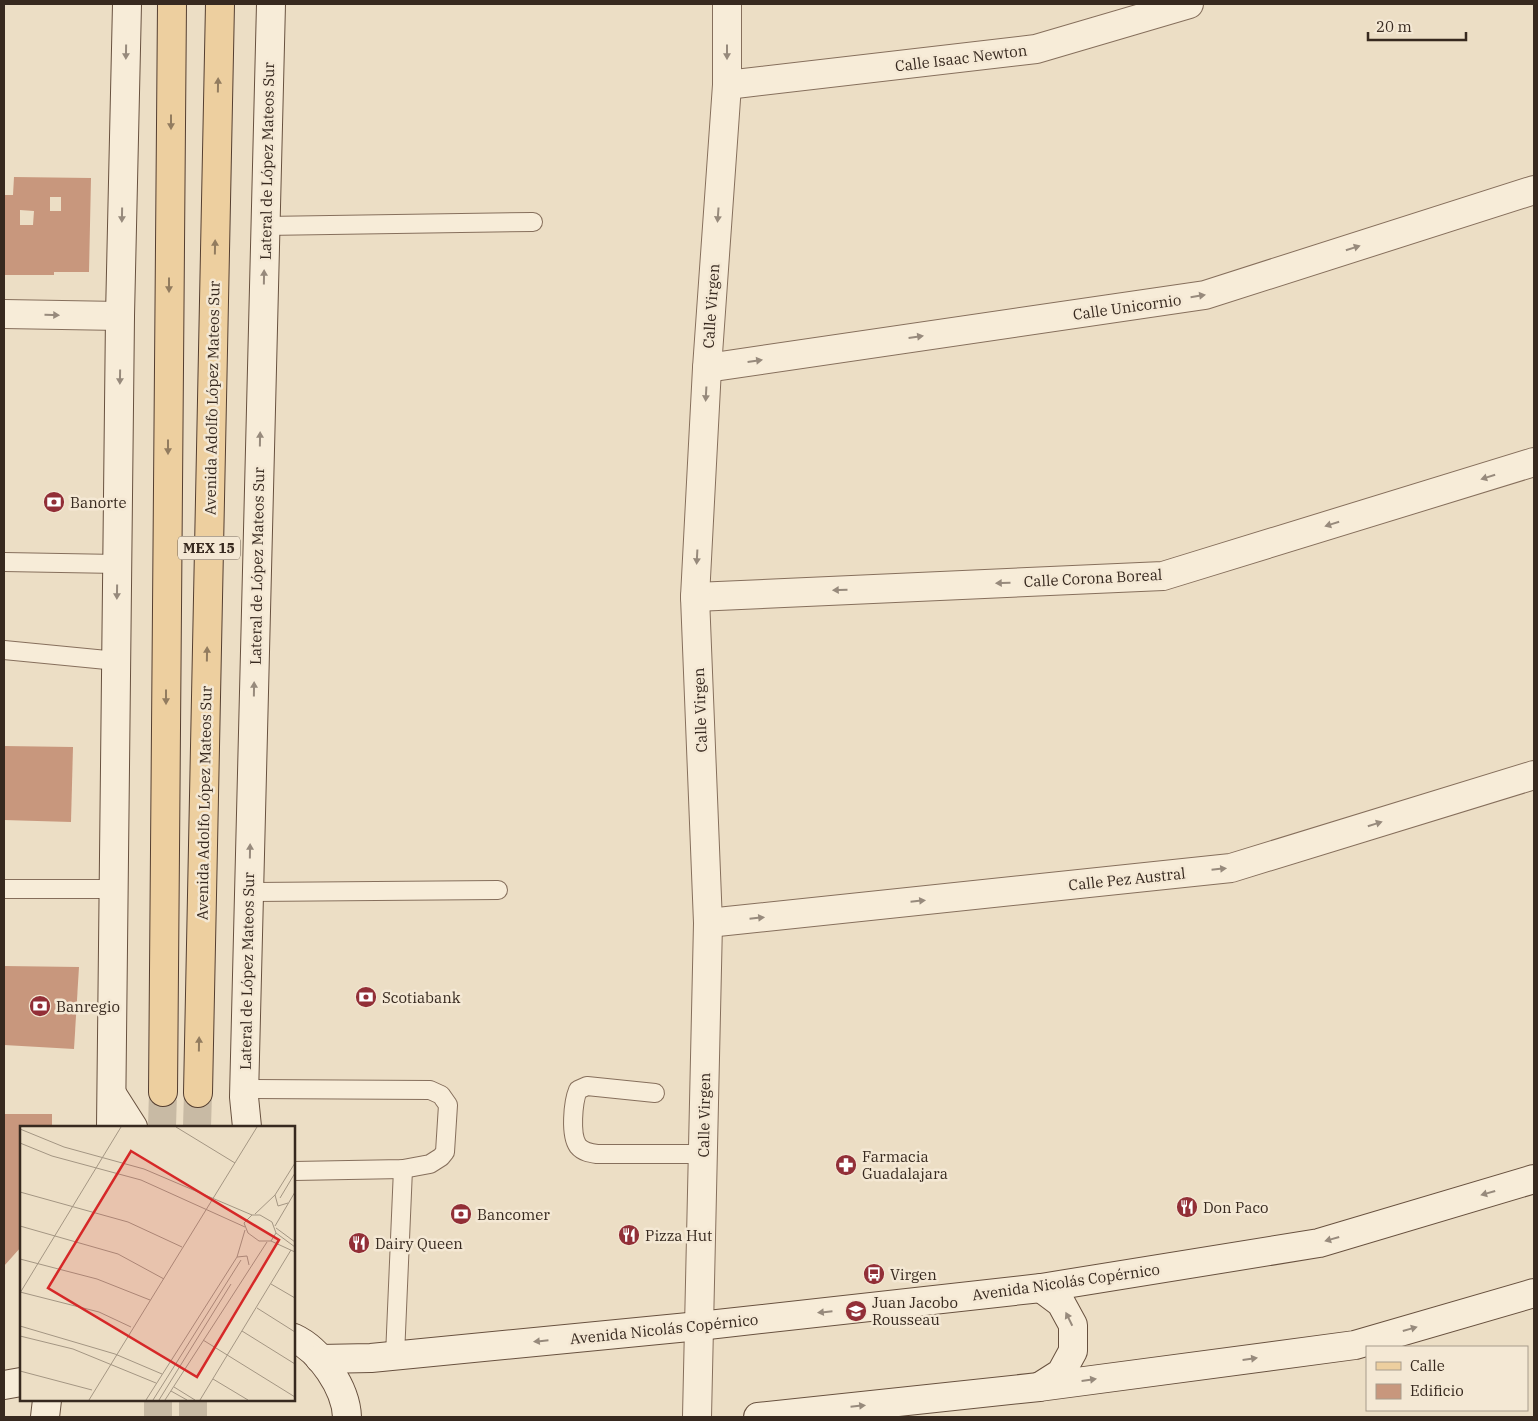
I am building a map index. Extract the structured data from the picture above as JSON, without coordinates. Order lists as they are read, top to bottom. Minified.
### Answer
{"streets":{"main road":["Calle Isaac Newton","Lateral de López Mateos Sur","Calle Virgen","Calle Unicornio","Avenida Adolfo López Mateos Sur","MEX 15","Calle Corona Boreal","Calle Pez Austral","Avenida Nicolás Copérnico"]},"crossings":[["Calle Isaac Newton","Calle Virgen"],["Calle Virgen","Calle Unicornio"],["Calle Virgen","Calle Corona Boreal"],["Calle Virgen","Calle Pez Austral"],["Calle Virgen","Avenida Nicolás Copérnico"]],"one_way":["Calle Virgen","Calle Unicornio","Calle Corona Boreal","Calle Pez Austral"],"places":{"bank":["Banorte","Scotiabank","Banregio","Bancomer"],"pharmacy":["Farmacia Guadalajara"],"restaurant":["Don Paco","Pizza Hut","Dairy Queen"],"bus stop":["Virgen"],"school or university":["Juan Jacobo Rousseau"]},"legend":["Calle","Edificio"],"scale_bar":"20 m"}
